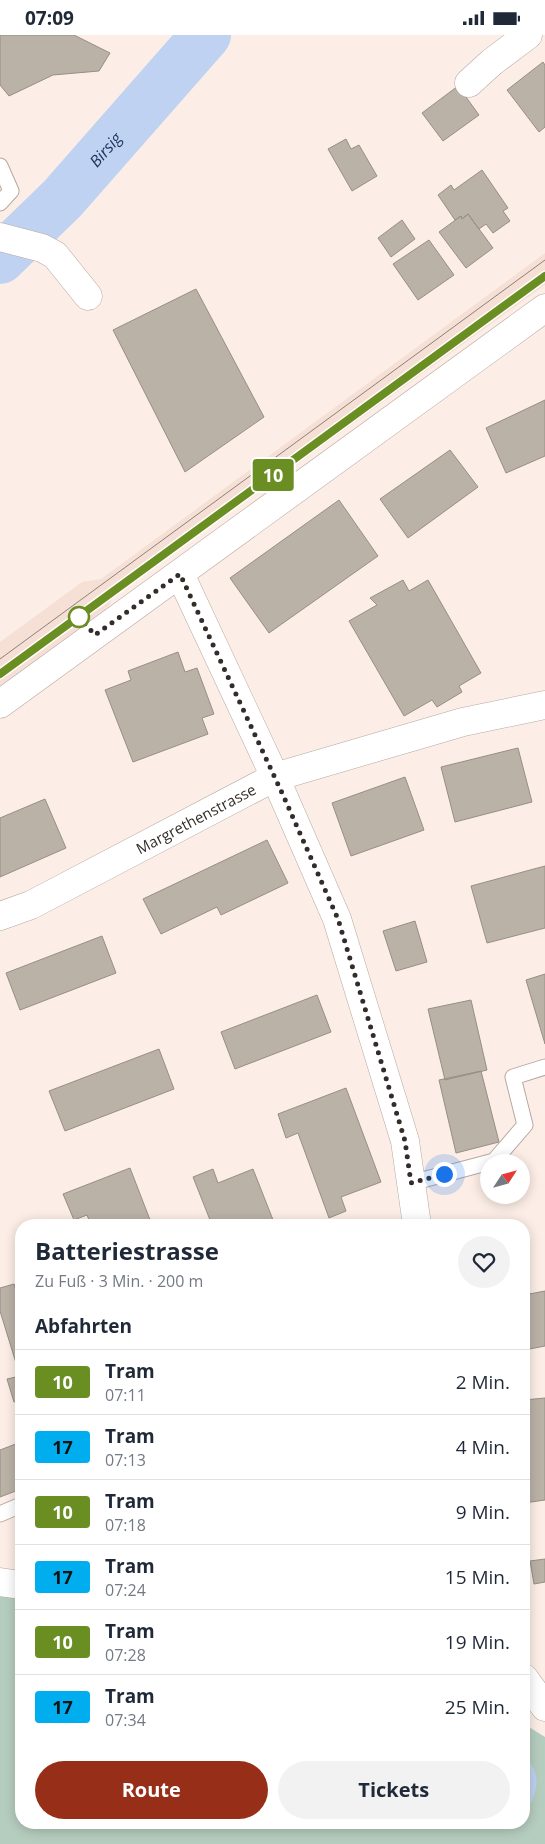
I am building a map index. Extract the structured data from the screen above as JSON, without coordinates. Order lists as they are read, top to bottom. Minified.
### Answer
{"streets":{"street":["Margrethenstrasse"]},"water":["Birsig"],"lines":["tram line 10"],"north":"top right","page":{"status":"07:09","on_map":"10","heading":[["Batteriestrasse","Zu Fuß · 3 Min. · 200 m"],"Abfahrten"],"list":[{"mark":"10","name":"Tram","note":"07:11","value":"2 Min."},{"mark":"17","name":"Tram","note":"07:13","value":"4 Min."},{"mark":"10","name":"Tram","note":"07:18","value":"9 Min."},{"mark":"17","name":"Tram","note":"07:24","value":"15 Min."},{"mark":"10","name":"Tram","note":"07:28","value":"19 Min."},{"mark":"17","name":"Tram","note":"07:34","value":"25 Min."}],"buttons":["Route","Tickets"]}}
